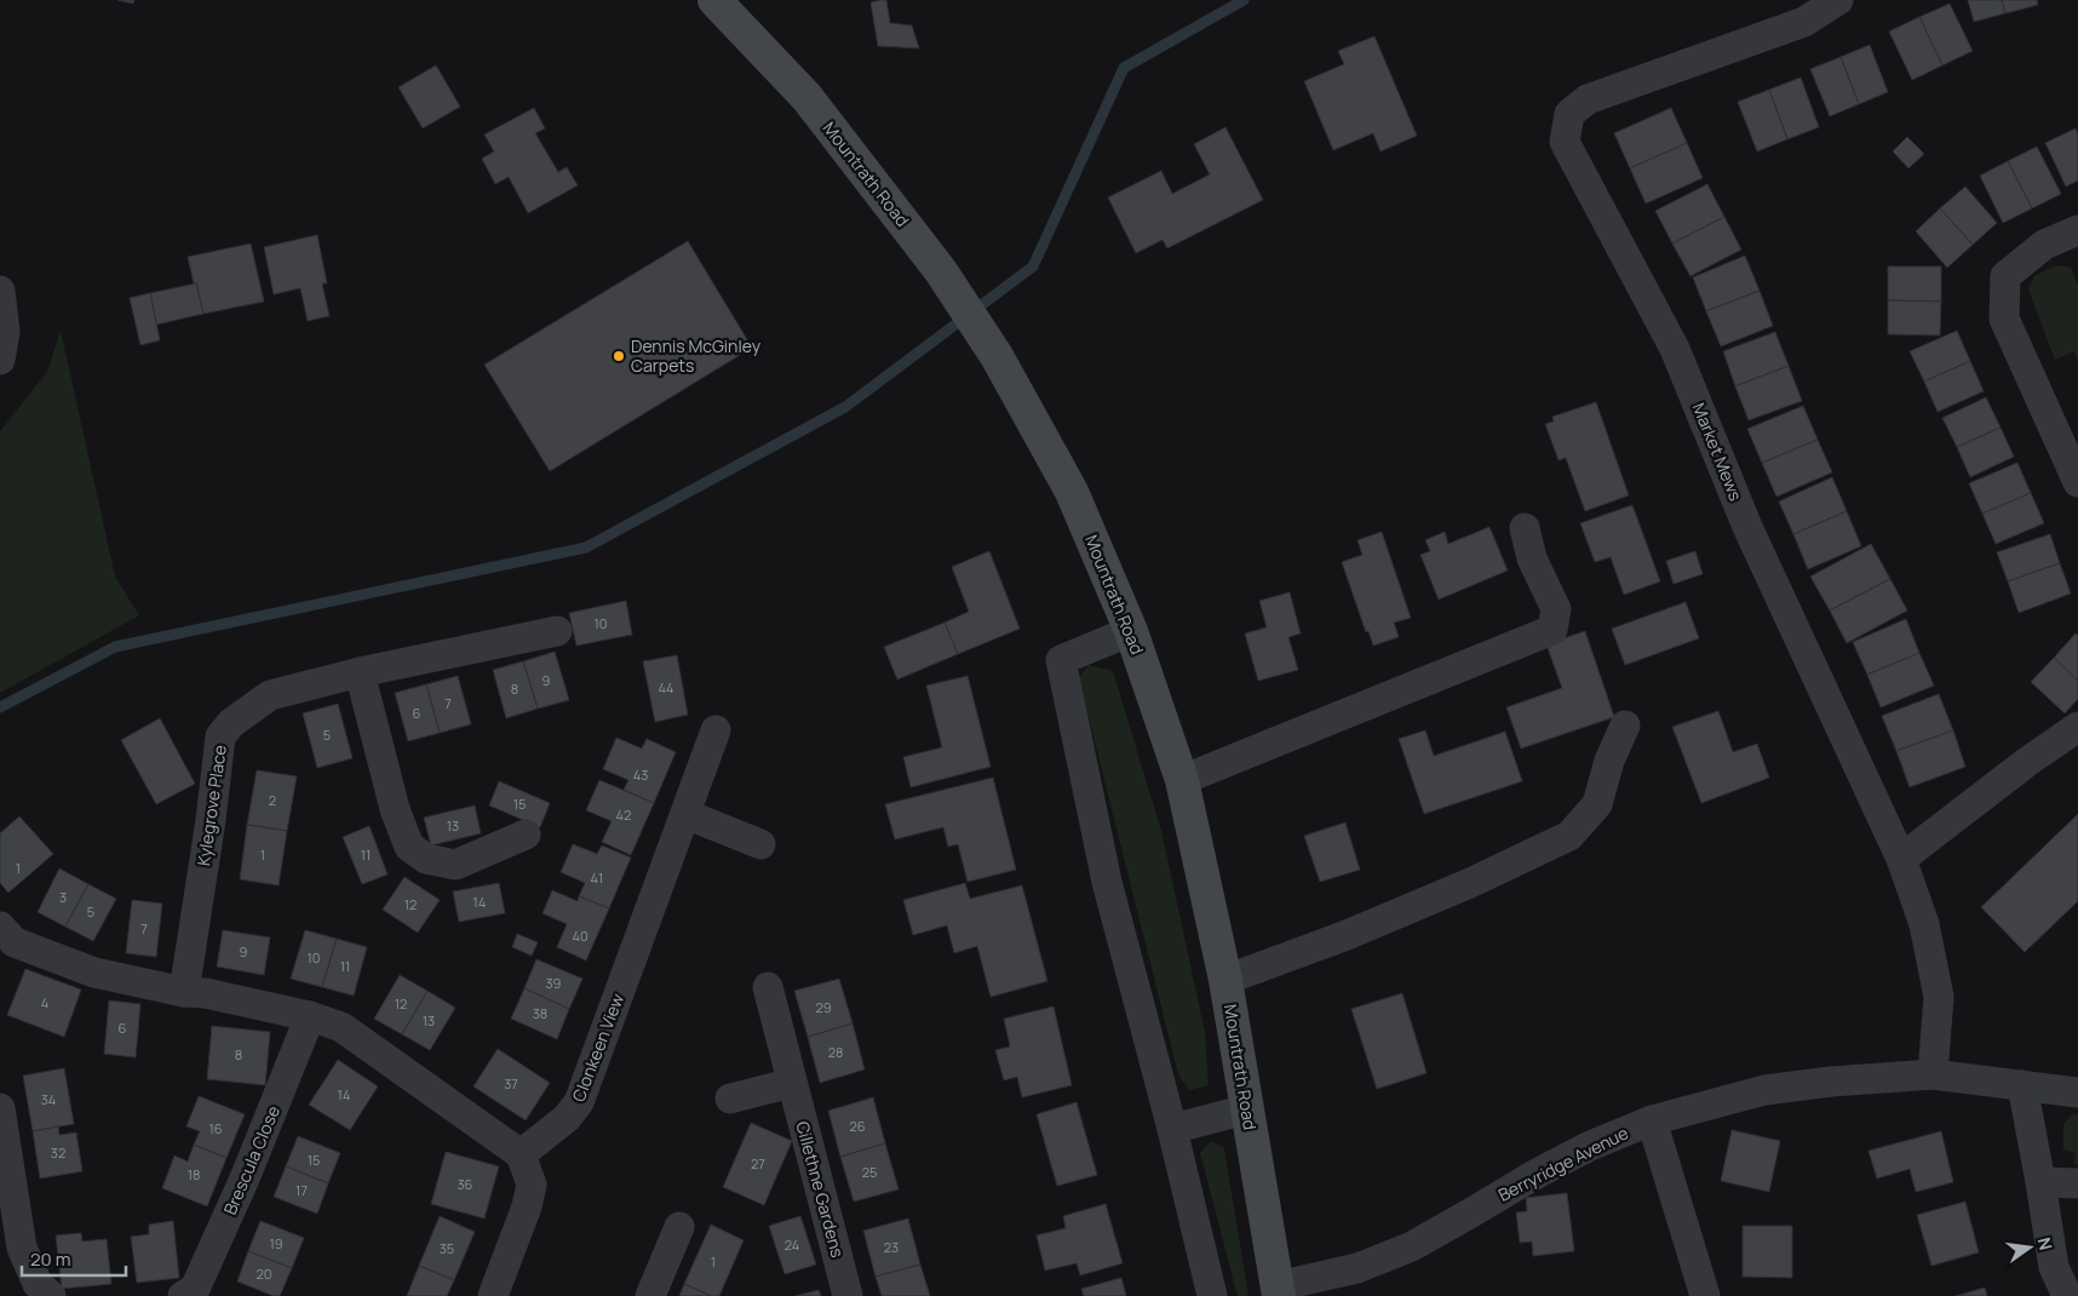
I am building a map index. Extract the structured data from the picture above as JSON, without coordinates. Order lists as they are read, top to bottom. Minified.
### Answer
{"streets":{"main road":["Mountrath Road"],"street":["Market Mews","Kylegrove Place","Clonkeen View","Brescula Close","Berryridge Avenue","Cillethne Gardens"]},"crossings":[["Mountrath Road","Berryridge Avenue"],["Market Mews","Berryridge Avenue"]],"places":["Dennis McGinley Carpets"],"house_numbers":["10","9","44","8","7","6","5","43","2","15","42","13","1","11","1","41","3","14","12","5","7","40","9","10","11","39","4","12","29","38","13","6","28","8","37","14","34","26","16","32","15","27","25","18","36","17","19","24","23","35","1","20"],"scale_bar":"20 m","north":"right"}
